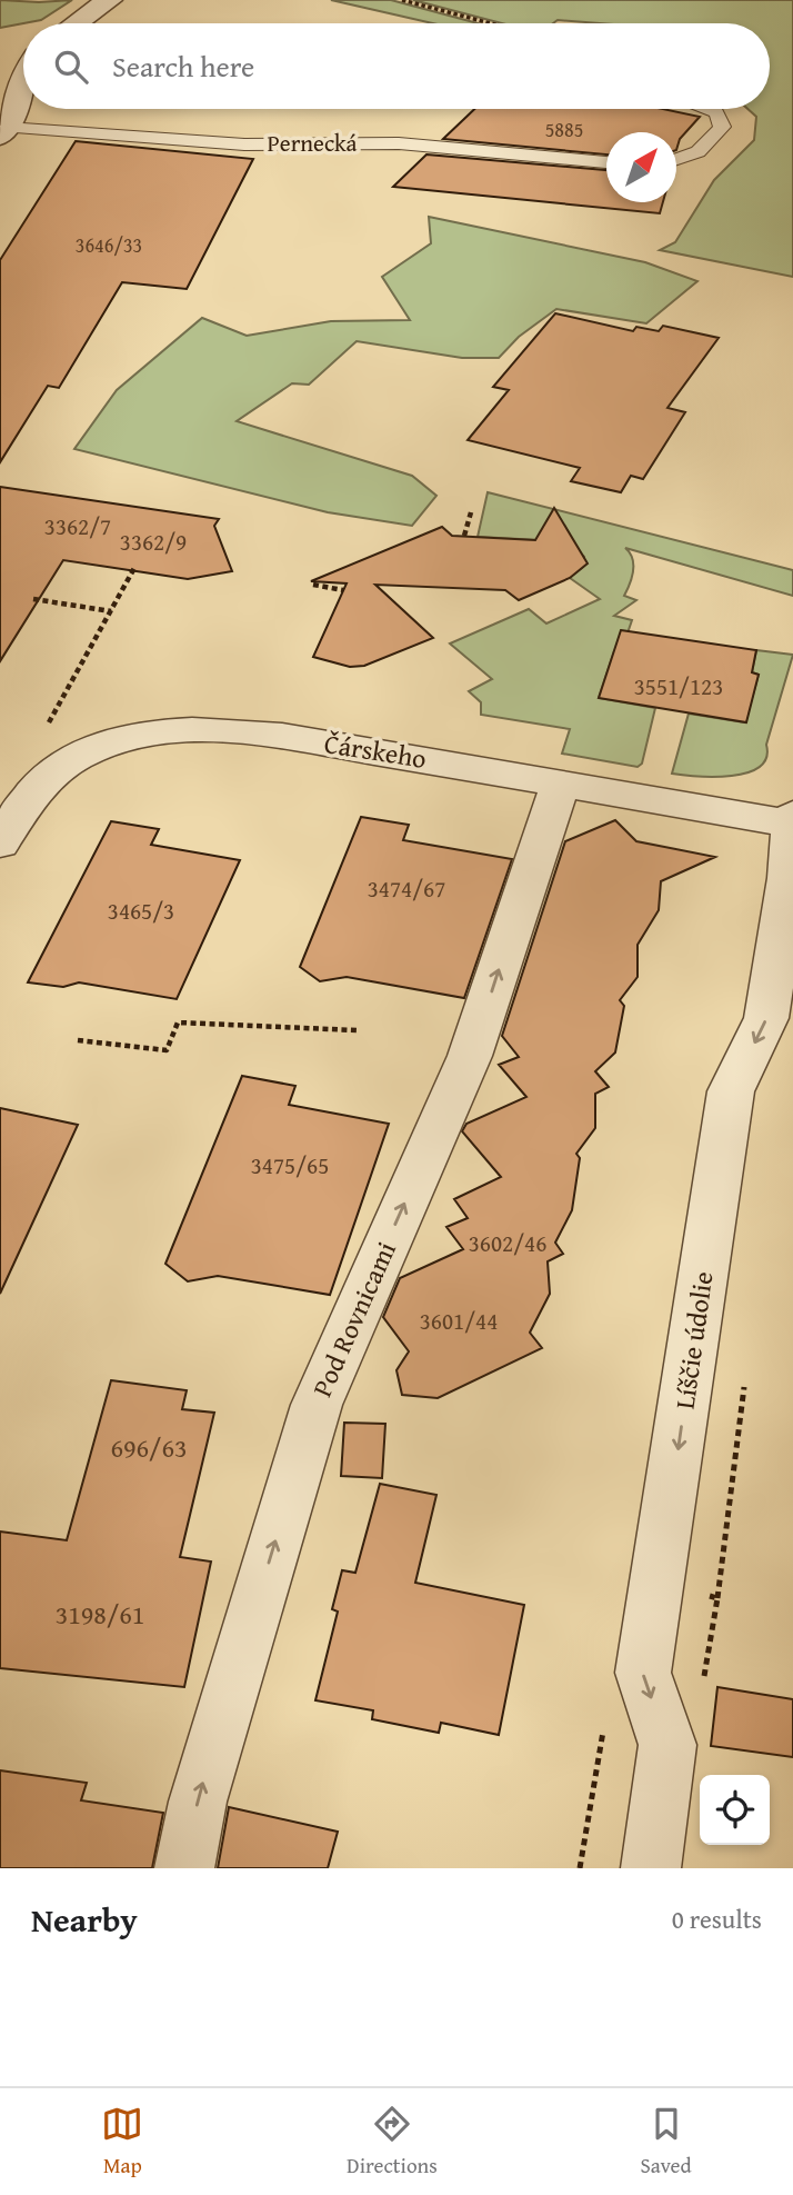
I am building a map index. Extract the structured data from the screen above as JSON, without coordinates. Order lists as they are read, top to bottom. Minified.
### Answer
{"streets":{"street":["Pernecká","Čárskeho","Pod Rovnicami","Líščie údolie"]},"crossings":[["Čárskeho","Pod Rovnicami"],["Čárskeho","Líščie údolie"]],"one_way":["Pod Rovnicami","Líščie údolie"],"house_numbers":["5885","3646/33","3362/7","3362/9","3551/123","3474/67","3465/3","3475/65","3602/46","3601/44","696/63","3198/61"],"north":"top right","page":{"search":"Search here","heading":["Nearby","0 results"],"nav":["Map","Directions","Saved"]}}
